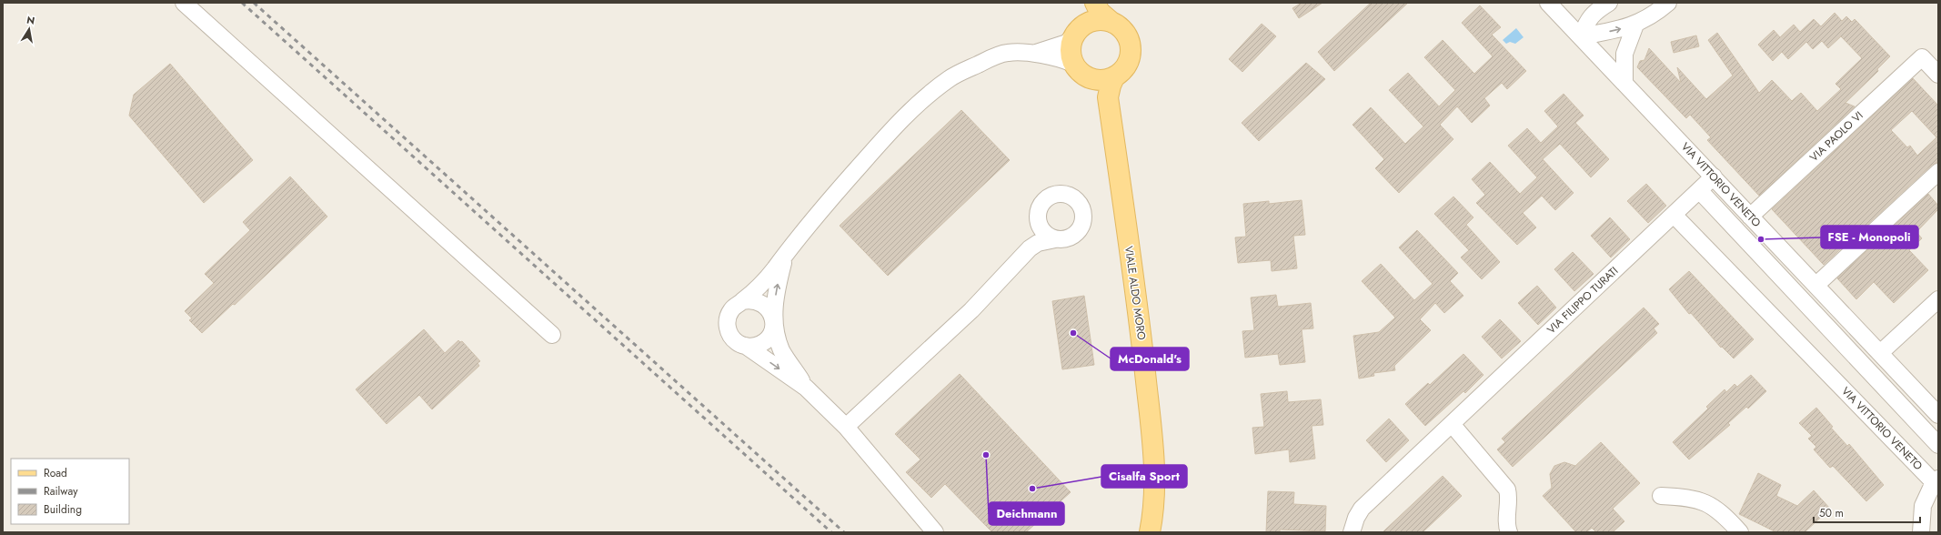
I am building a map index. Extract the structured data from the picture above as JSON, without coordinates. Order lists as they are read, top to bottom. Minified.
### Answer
{"streets":{"main road":["VIALE ALDO MORO"],"street":["VIA PAOLO VI","VIA VITTORIO VENETO","VIA FILIPPO TURATI"]},"crossings":[["VIA PAOLO VI","VIA VITTORIO VENETO"],["VIA VITTORIO VENETO","VIA FILIPPO TURATI"]],"places":["FSE - Monopoli","McDonald's","Deichmann","Cisalfa Sport"],"legend":["Road","Railway","Building"],"scale_bar":"50 m","north":"top"}
